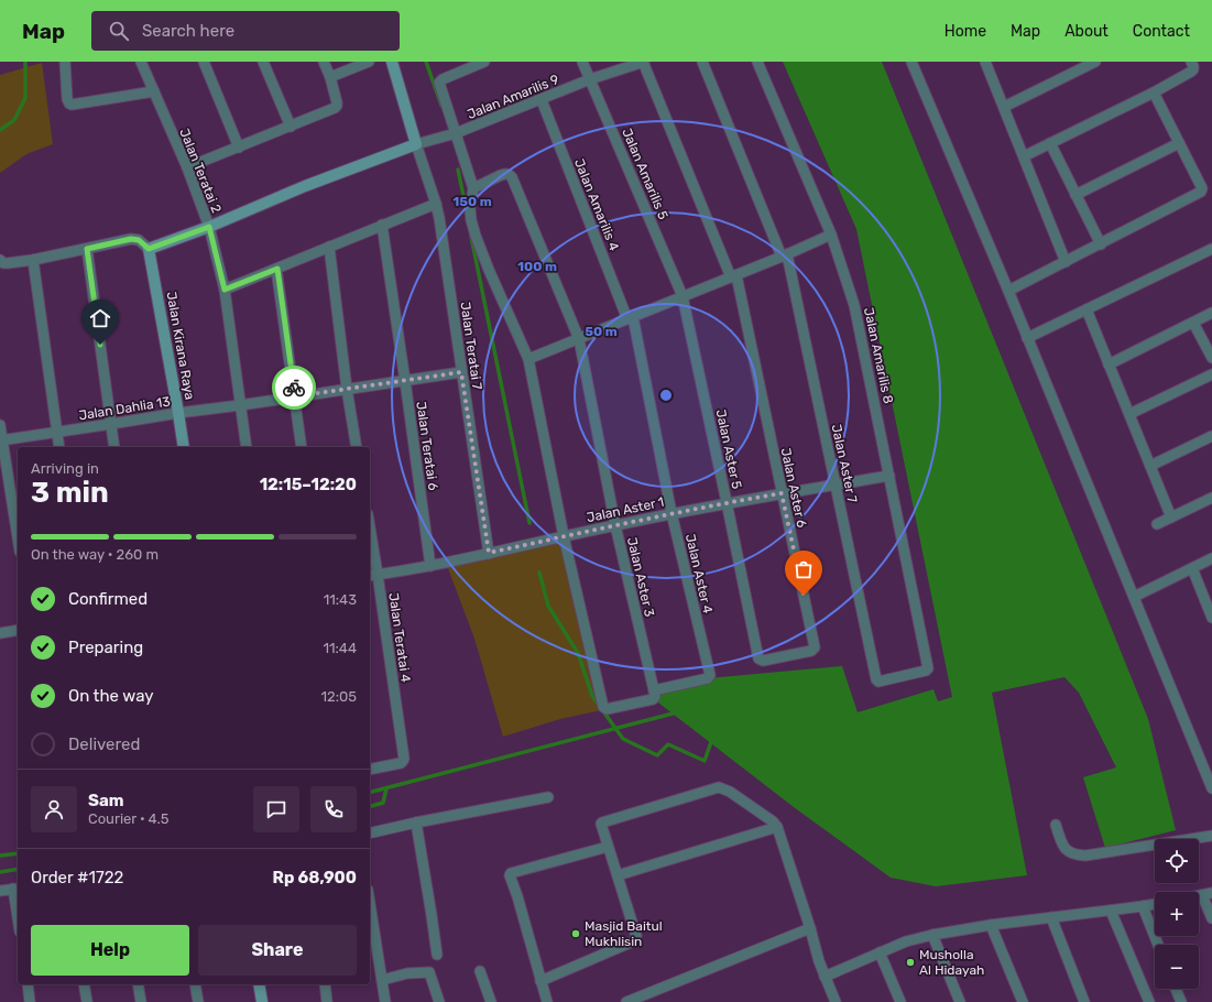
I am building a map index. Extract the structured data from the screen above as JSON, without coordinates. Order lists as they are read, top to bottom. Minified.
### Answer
{"streets":{"street":["Jalan Amarilis 9","Jalan Teratai 2","Jalan Amarilis 5","Jalan Amarilis 4","Jalan Kirana Raya","Jalan Teratai 7","Jalan Amarilis 8","Jalan Dahlia 13","Jalan Teratai 6","Jalan Aster 5","Jalan Aster 7","Jalan Aster 6","Jalan Aster 1","Jalan Aster 4","Jalan Aster 3","Jalan Teratai 4"]},"crossings":[["Jalan Amarilis 9","Jalan Amarilis 5"],["Jalan Amarilis 9","Jalan Amarilis 4"],["Jalan Amarilis 9","Jalan Teratai 7"],["Jalan Amarilis 9","Jalan Aster 6"],["Jalan Teratai 2","Jalan Dahlia 13"],["Jalan Amarilis 5","Jalan Aster 5"],["Jalan Amarilis 4","Jalan Aster 4"],["Jalan Kirana Raya","Jalan Dahlia 13"],["Jalan Teratai 7","Jalan Dahlia 13"],["Jalan Teratai 7","Jalan Aster 1"],["Jalan Amarilis 8","Jalan Aster 7"],["Jalan Amarilis 8","Jalan Aster 1"],["Jalan Dahlia 13","Jalan Teratai 6"],["Jalan Teratai 6","Jalan Aster 1"],["Jalan Aster 5","Jalan Aster 6"],["Jalan Aster 5","Jalan Aster 1"],["Jalan Aster 7","Jalan Aster 1"],["Jalan Aster 6","Jalan Aster 1"],["Jalan Aster 1","Jalan Aster 4"],["Jalan Aster 1","Jalan Aster 3"],["Jalan Aster 1","Jalan Teratai 4"],["Jalan Aster 4","Jalan Aster 3"]],"places":["Masjid Baitul Mukhlisin","Musholla Al Hidayah"],"page":{"header":"Map","search":"Search here","nav":["Home","Map","About","Contact"],"heading":["3 min","Arriving in","12:15–12:20"],"panel":["Sam","Courier · 4.5","Order #1722","Rp 68,900"],"bar":"On the way · 260 m","list":[["Confirmed","11:43"],["Preparing","11:44"],["On the way","12:05"],"Delivered"],"map_buttons":["+","−"],"buttons":["Help","Share"]},"rings":["150 m","100 m","50 m"]}
